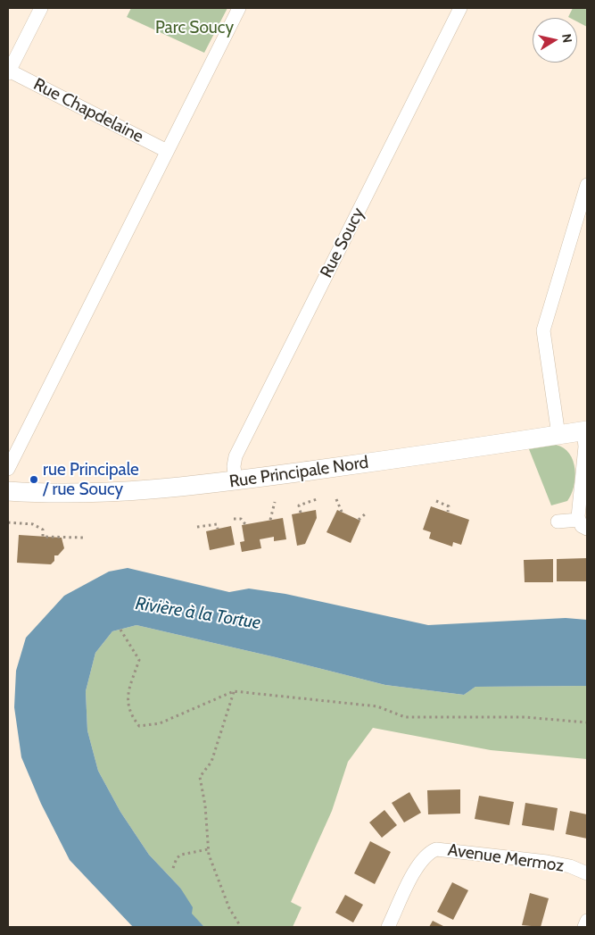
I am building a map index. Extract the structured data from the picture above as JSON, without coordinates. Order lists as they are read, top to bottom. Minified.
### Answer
{"streets":{"street":["Rue Chapdelaine","Rue Soucy","Rue Principale Nord","Avenue Mermoz"]},"crossings":[["Rue Soucy","Rue Principale Nord"]],"water":["Rivière à la Tortue"],"parks":["Parc Soucy"],"places":["rue Principale / rue Soucy"],"north":"right"}
